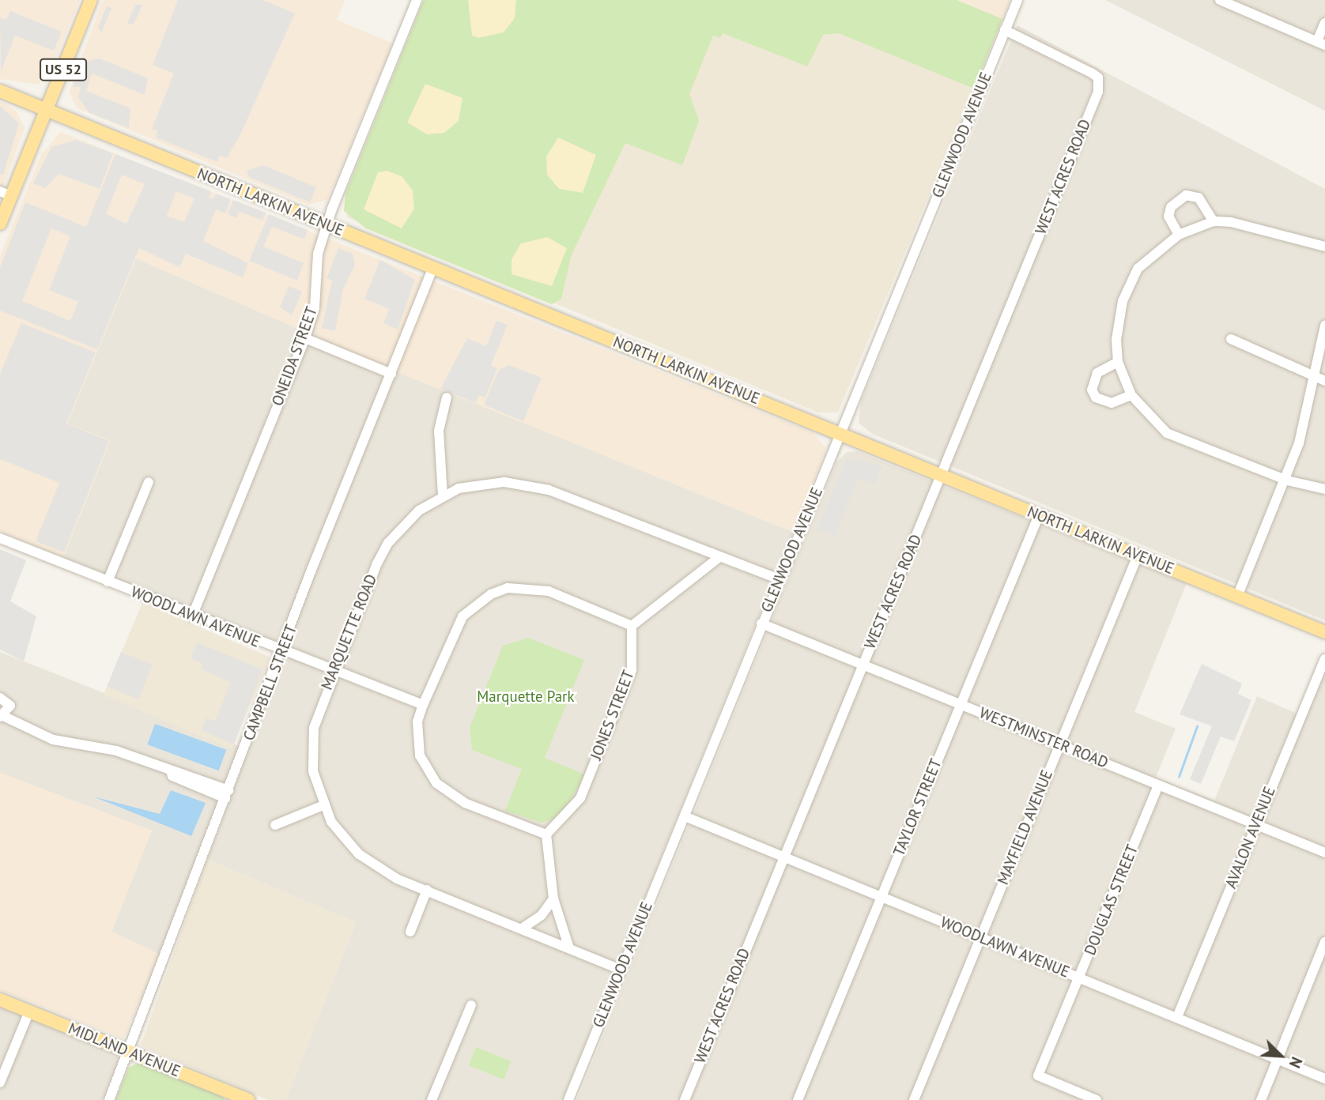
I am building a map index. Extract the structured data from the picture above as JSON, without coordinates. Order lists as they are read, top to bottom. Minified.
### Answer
{"streets":{"main road":["US 52","NORTH LARKIN AVENUE","MIDLAND AVENUE"],"street":["GLENWOOD AVENUE","WEST ACRES ROAD","ONEIDA STREET","WOODLAWN AVENUE","MARQUETTE ROAD","CAMPBELL STREET","JONES STREET","WESTMINSTER ROAD","TAYLOR STREET","MAYFIELD AVENUE","AVALON AVENUE","DOUGLAS STREET"]},"crossings":[["US 52","NORTH LARKIN AVENUE"],["GLENWOOD AVENUE","WEST ACRES ROAD"],["GLENWOOD AVENUE","NORTH LARKIN AVENUE"],["GLENWOOD AVENUE","WOODLAWN AVENUE"],["GLENWOOD AVENUE","MARQUETTE ROAD"],["GLENWOOD AVENUE","WESTMINSTER ROAD"],["WEST ACRES ROAD","NORTH LARKIN AVENUE"],["WEST ACRES ROAD","WOODLAWN AVENUE"],["WEST ACRES ROAD","WESTMINSTER ROAD"],["NORTH LARKIN AVENUE","ONEIDA STREET"],["NORTH LARKIN AVENUE","CAMPBELL STREET"],["NORTH LARKIN AVENUE","TAYLOR STREET"],["NORTH LARKIN AVENUE","MAYFIELD AVENUE"],["ONEIDA STREET","WOODLAWN AVENUE"],["WOODLAWN AVENUE","MARQUETTE ROAD"],["WOODLAWN AVENUE","CAMPBELL STREET"],["WOODLAWN AVENUE","TAYLOR STREET"],["WOODLAWN AVENUE","MAYFIELD AVENUE"],["WOODLAWN AVENUE","AVALON AVENUE"],["WOODLAWN AVENUE","DOUGLAS STREET"],["CAMPBELL STREET","MIDLAND AVENUE"],["WESTMINSTER ROAD","TAYLOR STREET"],["WESTMINSTER ROAD","MAYFIELD AVENUE"],["WESTMINSTER ROAD","AVALON AVENUE"],["WESTMINSTER ROAD","DOUGLAS STREET"]],"parks":["Marquette Park"],"north":"bottom right"}
